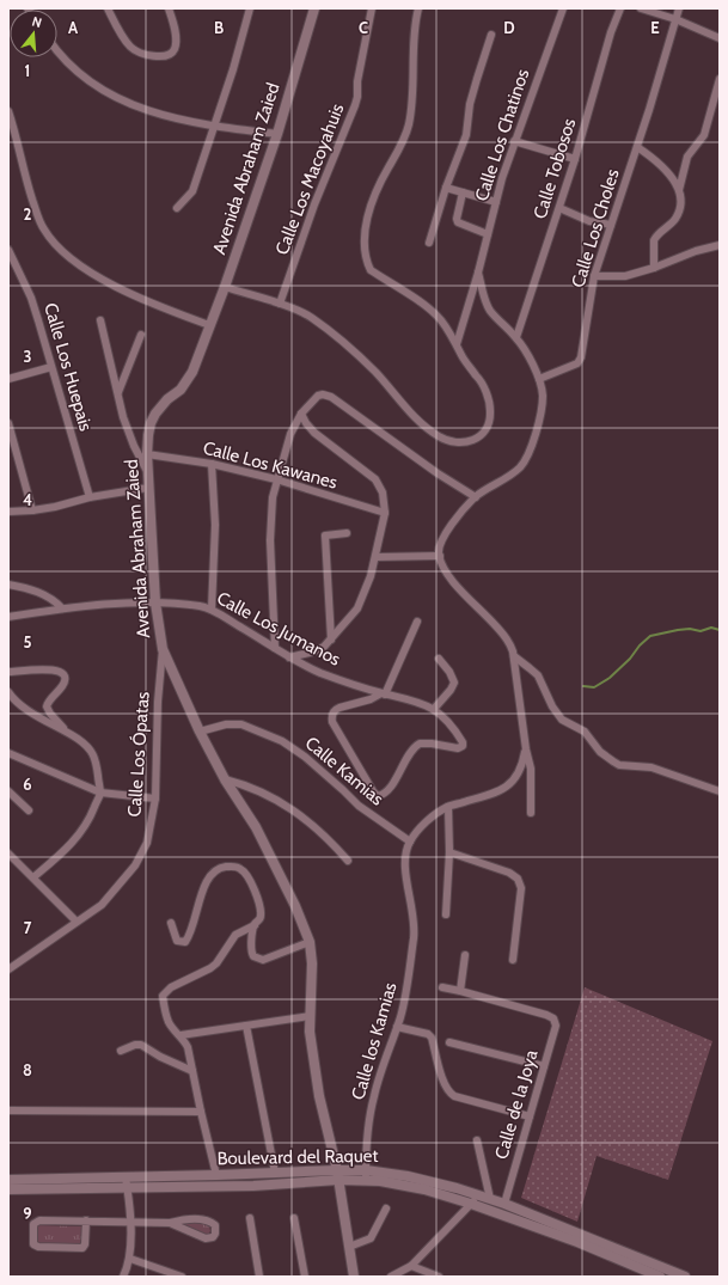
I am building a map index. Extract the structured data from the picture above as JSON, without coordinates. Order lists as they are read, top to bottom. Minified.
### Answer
{"streets":{"street":["Calle Los Chatinos","Avenida Abraham Zaied","Calle Tobosos","Calle Los Macoyahuis","Calle Los Choles","Calle Los Huepais","Calle Los Kawanes","Calle Los Jumanos","Calle Los Ópatas","Calle Kamias","Calle los Kamias","Calle de la Joya","Boulevard del Raquet"]},"crossings":[["Calle Los Chatinos","Calle Tobosos"],["Calle Los Chatinos","Calle Los Choles"],["Avenida Abraham Zaied","Calle Los Kawanes"],["Avenida Abraham Zaied","Calle Los Jumanos"],["Avenida Abraham Zaied","Calle Los Ópatas"],["Avenida Abraham Zaied","Calle Kamias"],["Avenida Abraham Zaied","Boulevard del Raquet"],["Calle Kamias","Calle los Kamias"],["Calle los Kamias","Boulevard del Raquet"],["Calle de la Joya","Boulevard del Raquet"]],"north":"top","grid":{"columns":["A","B","C","D","E"],"rows":["1","2","3","4","5","6","7","8","9"]}}
